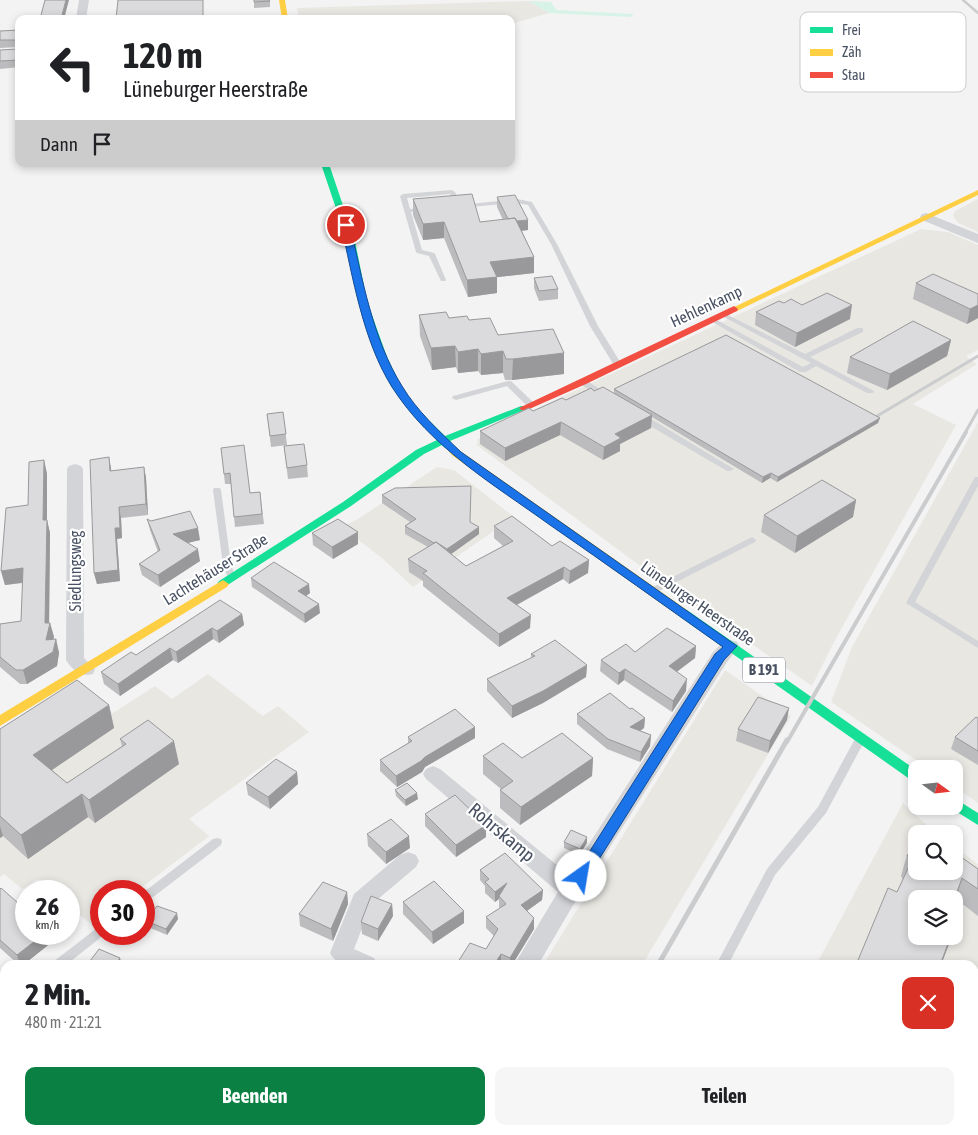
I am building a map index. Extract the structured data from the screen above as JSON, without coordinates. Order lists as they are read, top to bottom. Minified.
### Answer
{"streets":{"street":["Hehlenkamp","Lachtehäuser Straße","Siedlungsweg","Lüneburger Heerstraße","B 191","Rohrskamp"]},"crossings":[["Hehlenkamp","Lachtehäuser Straße"],["Hehlenkamp","Lüneburger Heerstraße"],["Lachtehäuser Straße","Siedlungsweg"],["Lachtehäuser Straße","Lüneburger Heerstraße"]],"legend":["Frei","Zäh","Stau"],"north":"right","page":{"turn":["120 m","Lüneburger Heerstraße"],"then":"Dann","speed":"26 km/h","limit":"30","heading":["2 Min.","480 m · 21:21"],"buttons":["Beenden","Teilen"]}}
